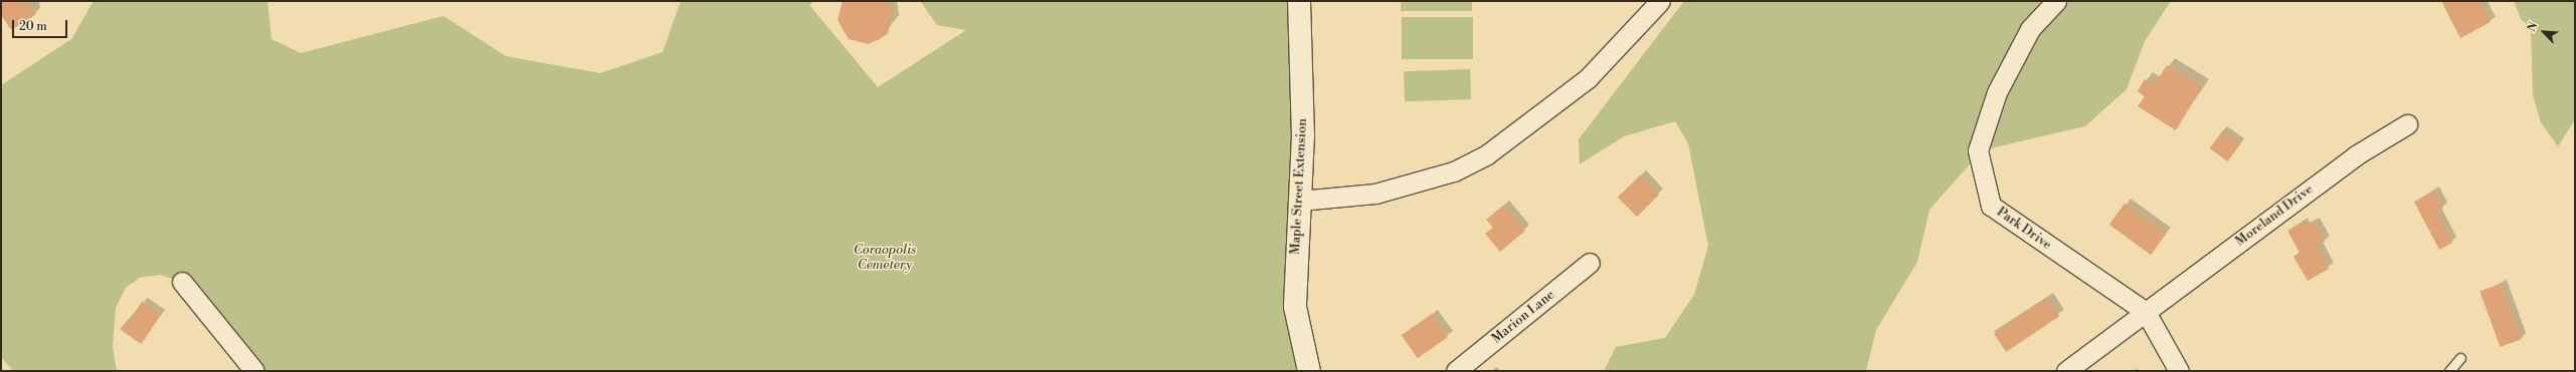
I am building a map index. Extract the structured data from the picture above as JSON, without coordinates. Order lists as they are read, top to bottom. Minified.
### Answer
{"streets":{"street":["Maple Street Extension","Moreland Drive","Park Drive","Marion Lane"]},"crossings":[["Moreland Drive","Park Drive"]],"parks":["Coraopolis Cemetery"],"scale_bar":"20 m","north":"top left"}
